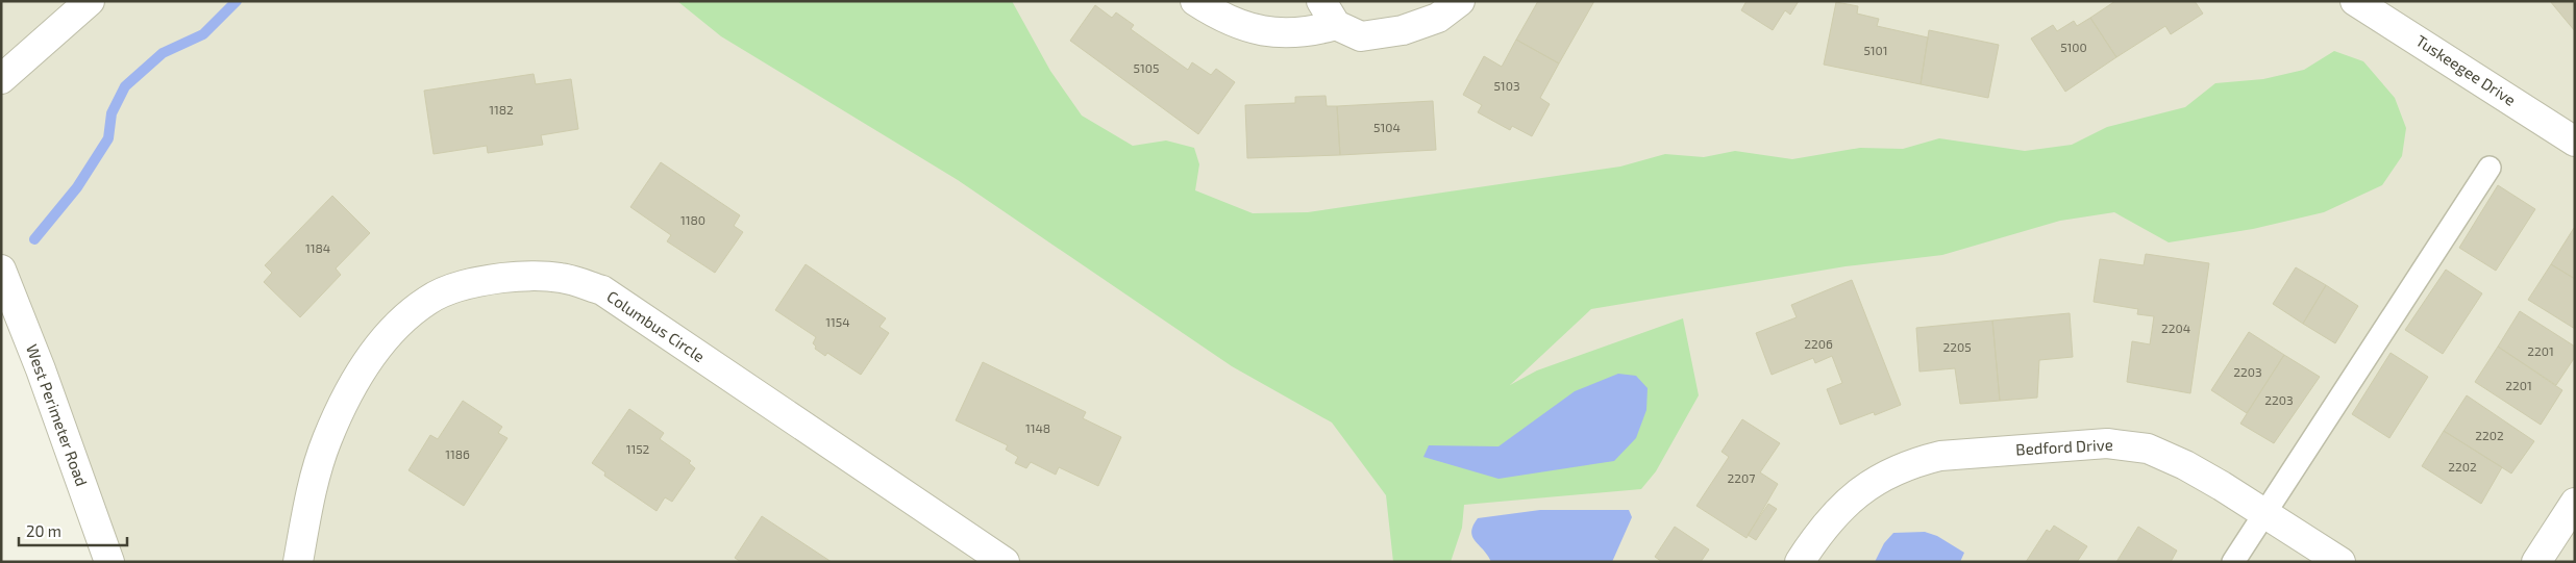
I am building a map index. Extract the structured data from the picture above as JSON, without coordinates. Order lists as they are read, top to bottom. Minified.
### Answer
{"streets":{"street":["Tuskeegee Drive","Columbus Circle","West Perimeter Road","Bedford Drive"]},"house_numbers":["5100","5101","5105","5103","1182","5104","1180","1184","1154","2204","2206","2205","2201","2203","2201","2203","1148","2202","1152","1186","2202","2207"],"scale_bar":"20 m"}
